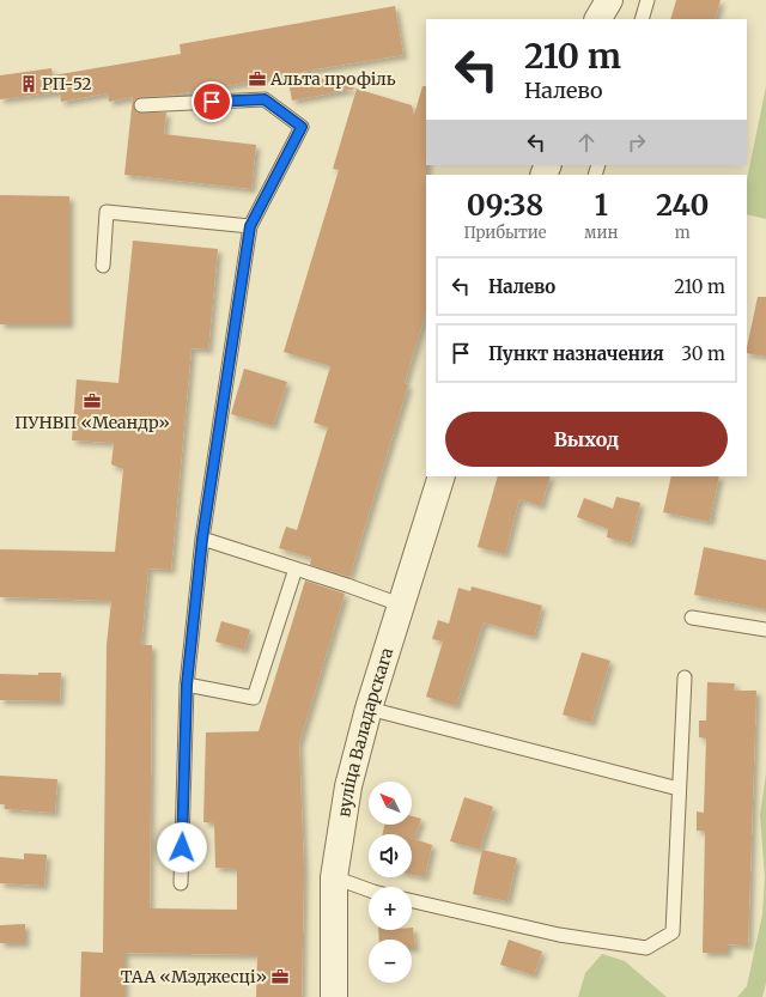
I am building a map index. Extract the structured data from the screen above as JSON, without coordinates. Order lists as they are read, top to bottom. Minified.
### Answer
{"streets":{"street":["вуліца Валадарскага"]},"places":{"office":["Альта профіль","ПУНВП «Меандр»","ТАА «Мэджесці»"],"building":["РП-52"]},"north":"top left","page":{"turn":["210 m","Налево"],"eta":["09:38","Прибытие","1","мин","240","m"],"list":[{"name":"Налево","value":"210 m"},{"name":"Пункт назначения","value":"30 m"}],"buttons":"Выход","map_buttons":["+","−"]}}
